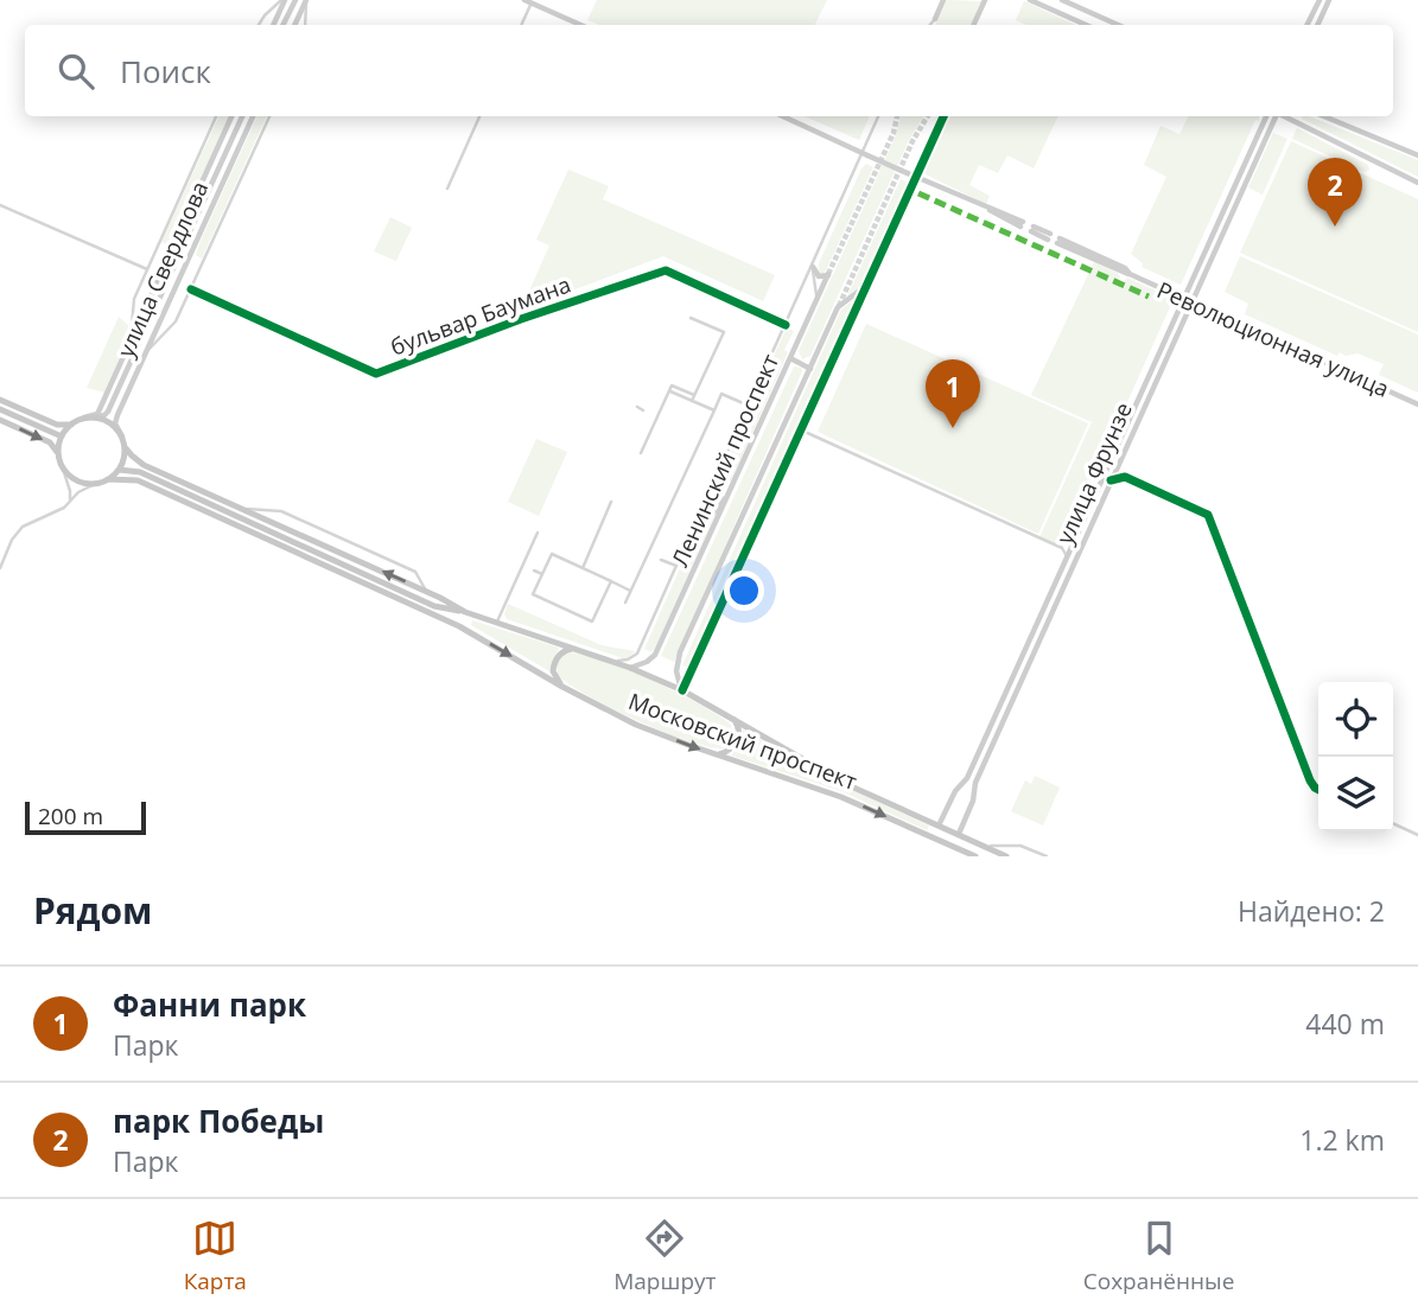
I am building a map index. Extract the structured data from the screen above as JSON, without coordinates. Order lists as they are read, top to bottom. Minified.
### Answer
{"streets":{"main road":["улица Свердлова","Революционная улица","Ленинский проспект","улица Фрунзе","Московский проспект"],"street":["бульвар Баумана"]},"crossings":[["улица Свердлова","Московский проспект"],["бульвар Баумана","Ленинский проспект"],["Революционная улица","улица Фрунзе"],["Ленинский проспект","Московский проспект"],["улица Фрунзе","Московский проспект"]],"scale_bar":"200 m","page":{"search":"Поиск","pins":["2","1"],"scale":"200 m","heading":["Рядом","Найдено: 2"],"list":[{"mark":"1","name":"Фанни парк","note":"Парк","value":"440 m"},{"mark":"2","name":"парк Победы","note":"Парк","value":"1.2 km"}],"nav":["Карта","Маршрут","Сохранённые"]}}
